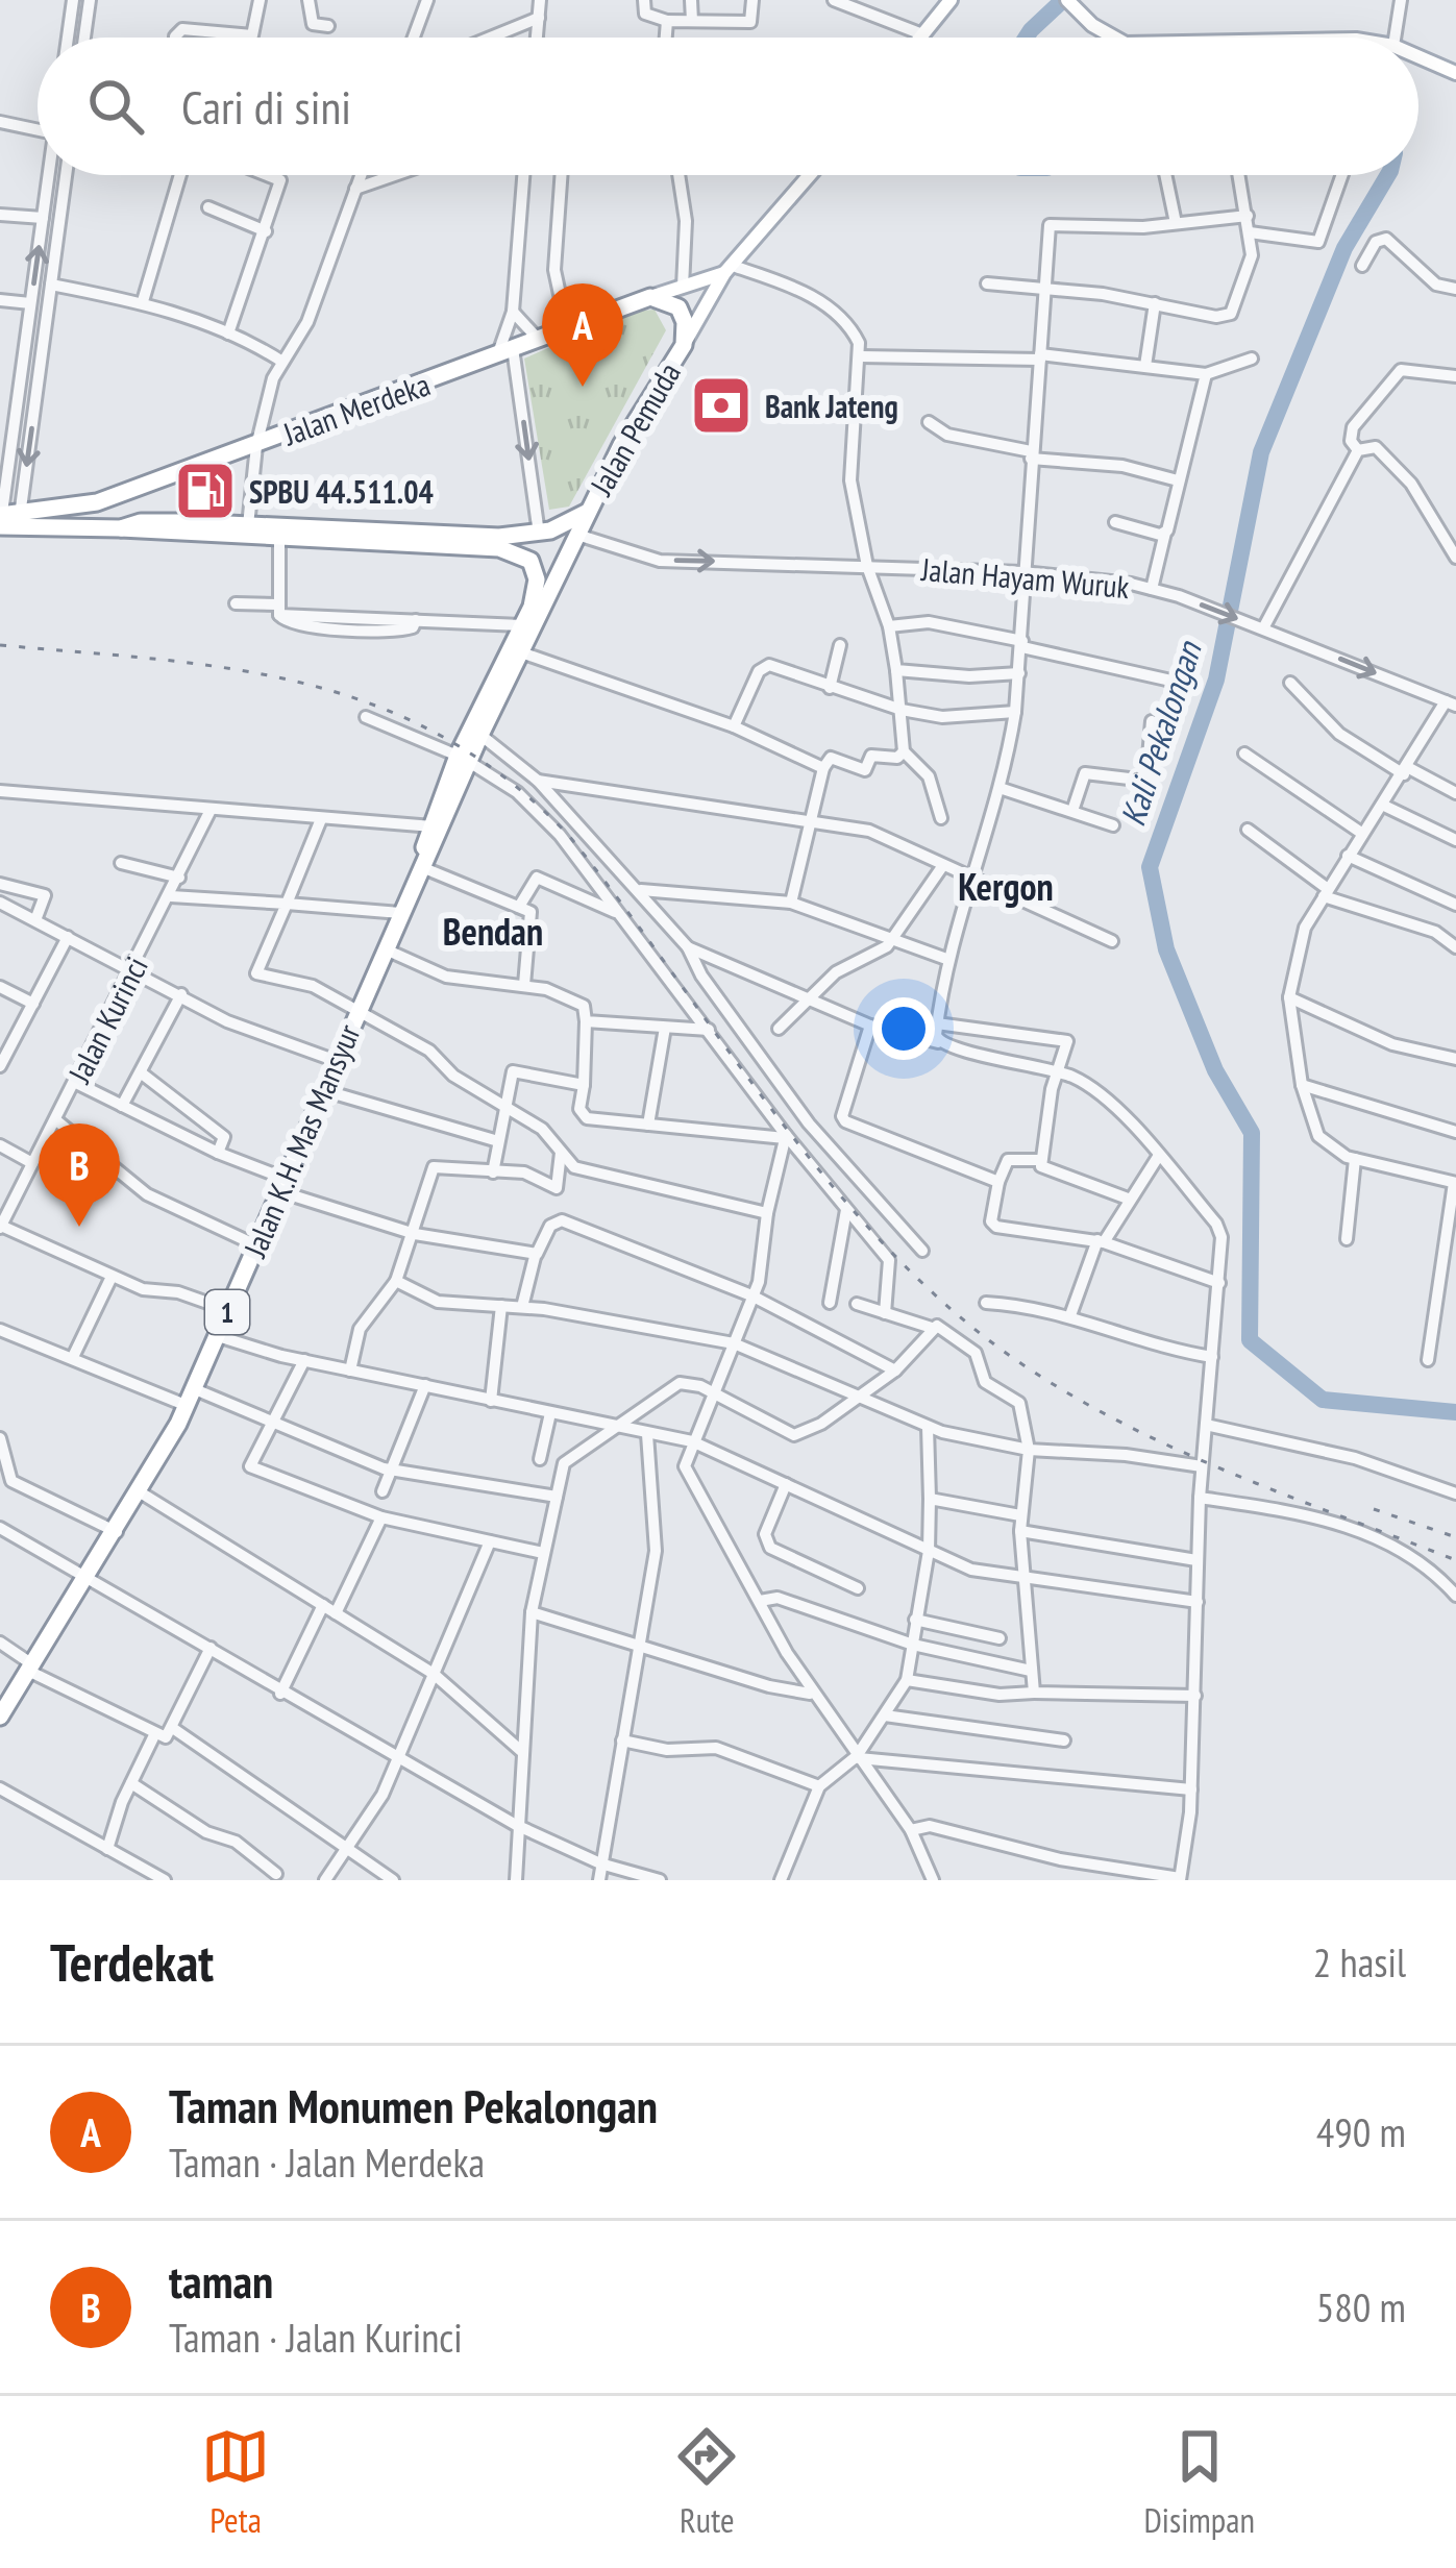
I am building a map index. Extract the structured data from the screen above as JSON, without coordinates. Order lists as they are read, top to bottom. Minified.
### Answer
{"streets":{"highway":["Jalan Merdeka","Jalan Pemuda","Jalan K.H. Mas Mansyur","1"],"street":["Jalan Hayam Wuruk","Jalan Kurinci"]},"crossings":[["Jalan Merdeka","1"],["Jalan Pemuda","Jalan K.H. Mas Mansyur"],["Jalan Pemuda","1"],["Jalan Hayam Wuruk","Jalan K.H. Mas Mansyur"],["Jalan K.H. Mas Mansyur","1"]],"districts":["Kergon","Bendan"],"water":["Kali Pekalongan"],"places":{"bank":["Bank Jateng"],"fuel station":["SPBU 44.511.04"]},"page":{"search":"Cari di sini","pins":["A","B"],"heading":["Terdekat","2 hasil"],"list":[{"mark":"A","name":"Taman Monumen Pekalongan","note":"Taman · Jalan Merdeka","value":"490 m"},{"mark":"B","name":"taman","note":"Taman · Jalan Kurinci","value":"580 m"}],"nav":["Peta","Rute","Disimpan"]}}
